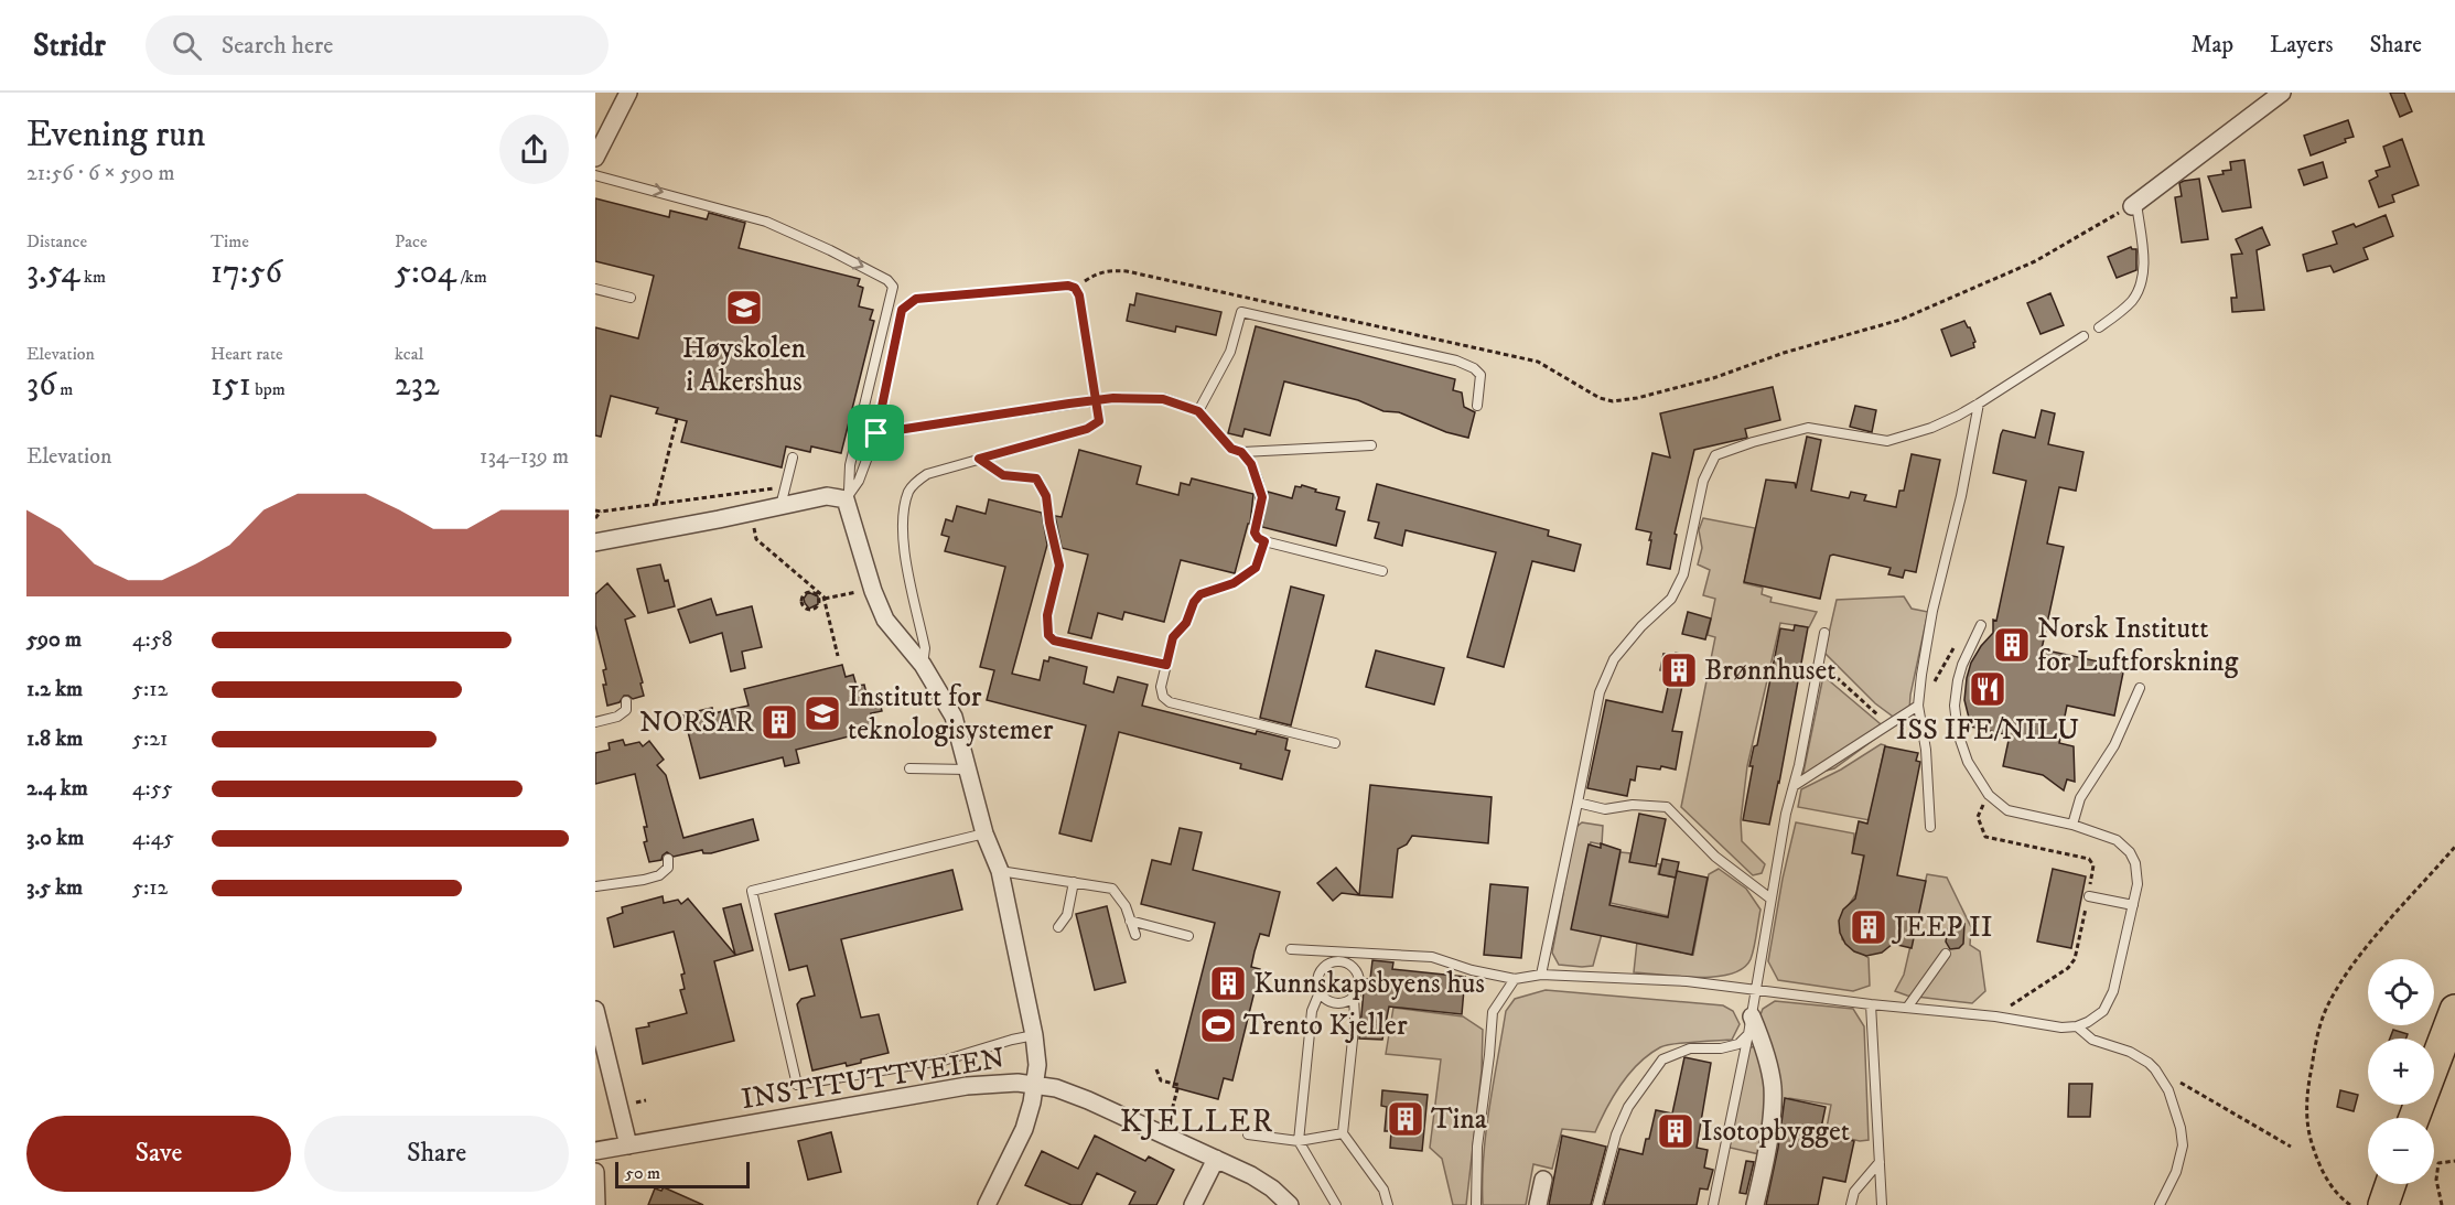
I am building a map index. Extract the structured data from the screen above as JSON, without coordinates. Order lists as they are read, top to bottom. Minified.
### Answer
{"streets":{"street":["INSTITUTTVEIEN"]},"districts":["KJELLER"],"places":{"school or university":["Høyskolen i Akershus","Institutt for teknologisystemer"],"building":["Norsk Institutt for Luftforskning","Brønnhuset","NORSAR","JEEP II","Kunnskapsbyens hus","Tina","Isotopbygget"],"restaurant":["ISS IFE/NILU"],"sports":["Trento Kjeller"]},"scale_bar":"50 m","page":{"header":"Stridr","search":"Search here","nav":["Map","Layers","Share"],"heading":["Evening run","21:56 · 6 × 590 m"],"stats":[["Distance","3.54 km"],["Time","17:56"],["Pace","5:04 /km"],["Elevation","36 m"],["Heart rate","151 bpm"],["kcal","232"]],"chart":["Elevation","134–139 m"],"list":[{"name":"590 m","note":"4:58"},{"name":"1.2 km","note":"5:12"},{"name":"1.8 km","note":"5:21"},{"name":"2.4 km","note":"4:55"},{"name":"3.0 km","note":"4:45"},{"name":"3.5 km","note":"5:12"}],"map_buttons":["+","−"],"buttons":["Save","Share"],"scale":"50 m"}}
